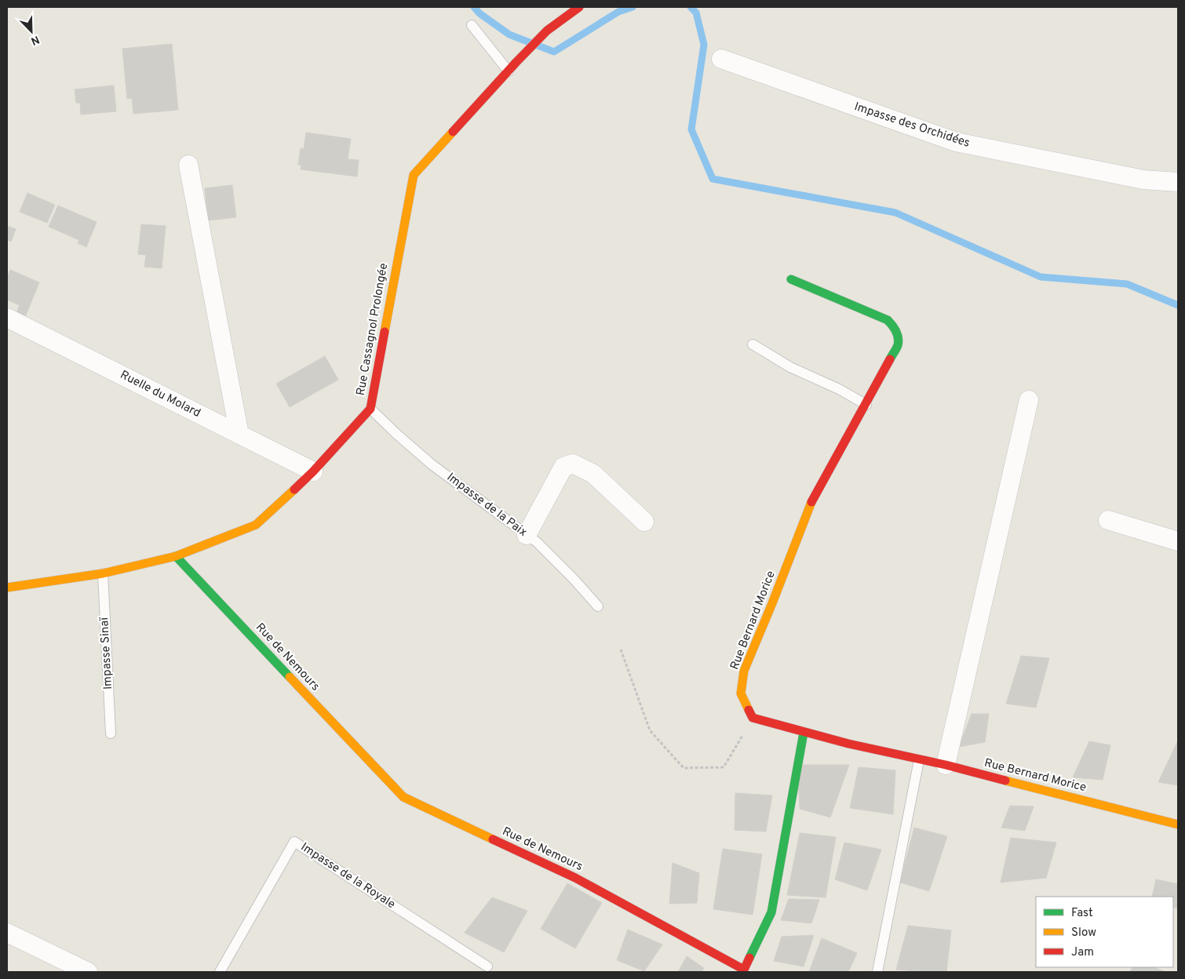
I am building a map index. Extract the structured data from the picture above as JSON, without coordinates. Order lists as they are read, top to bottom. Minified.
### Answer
{"streets":{"street":["Impasse des Orchidées","Rue Cassagnol Prolongée","Ruelle du Molard","Rue Bernard Morice","Rue de Nemours"],"lane":["Impasse de la Paix","Impasse Sinaï","Impasse de la Royale"]},"crossings":[["Rue Cassagnol Prolongée","Ruelle du Molard"],["Rue Cassagnol Prolongée","Impasse de la Paix"],["Rue Cassagnol Prolongée","Impasse Sinaï"],["Rue Cassagnol Prolongée","Rue de Nemours"],["Rue Bernard Morice","Rue de Nemours"]],"legend":["Fast","Slow","Jam"],"north":"bottom right"}
